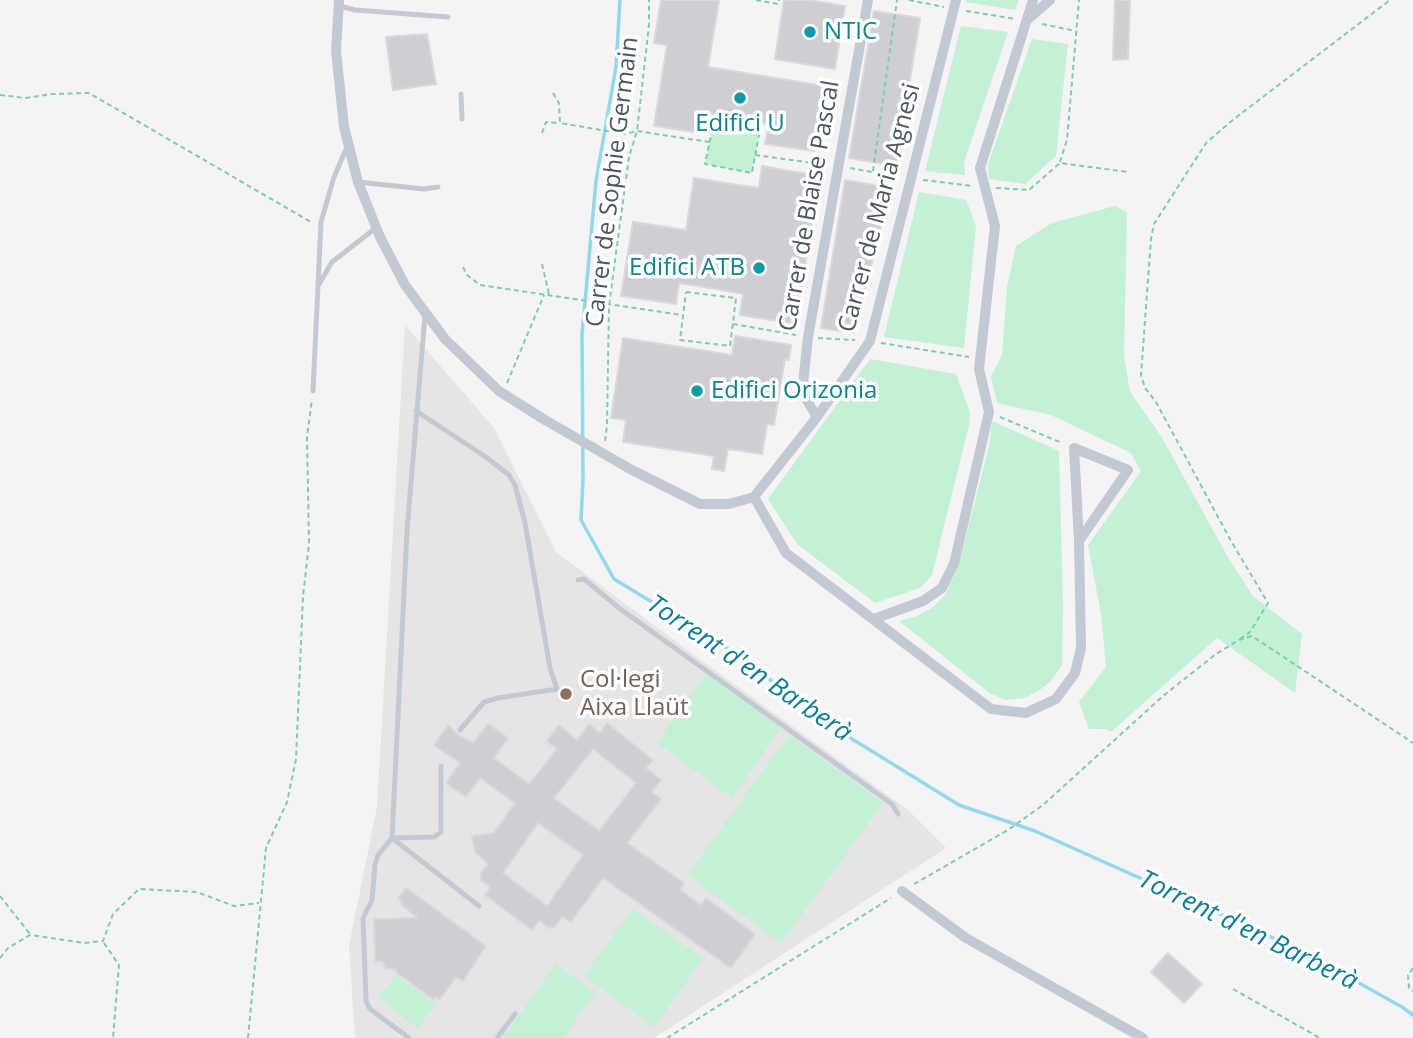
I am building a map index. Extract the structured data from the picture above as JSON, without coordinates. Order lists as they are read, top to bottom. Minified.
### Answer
{"streets":{"street":["Carrer de Blaise Pascal","Carrer de Maria Agnesi"],"path":["Carrer de Sophie Germain"]},"crossings":[["Carrer de Blaise Pascal","Carrer de Maria Agnesi"]],"water":["Torrent d'en Barberà"],"places":["NTIC","Edifici U","Edifici ATB","Edifici Orizonia","Col·legi Aixa Llaüt"]}
